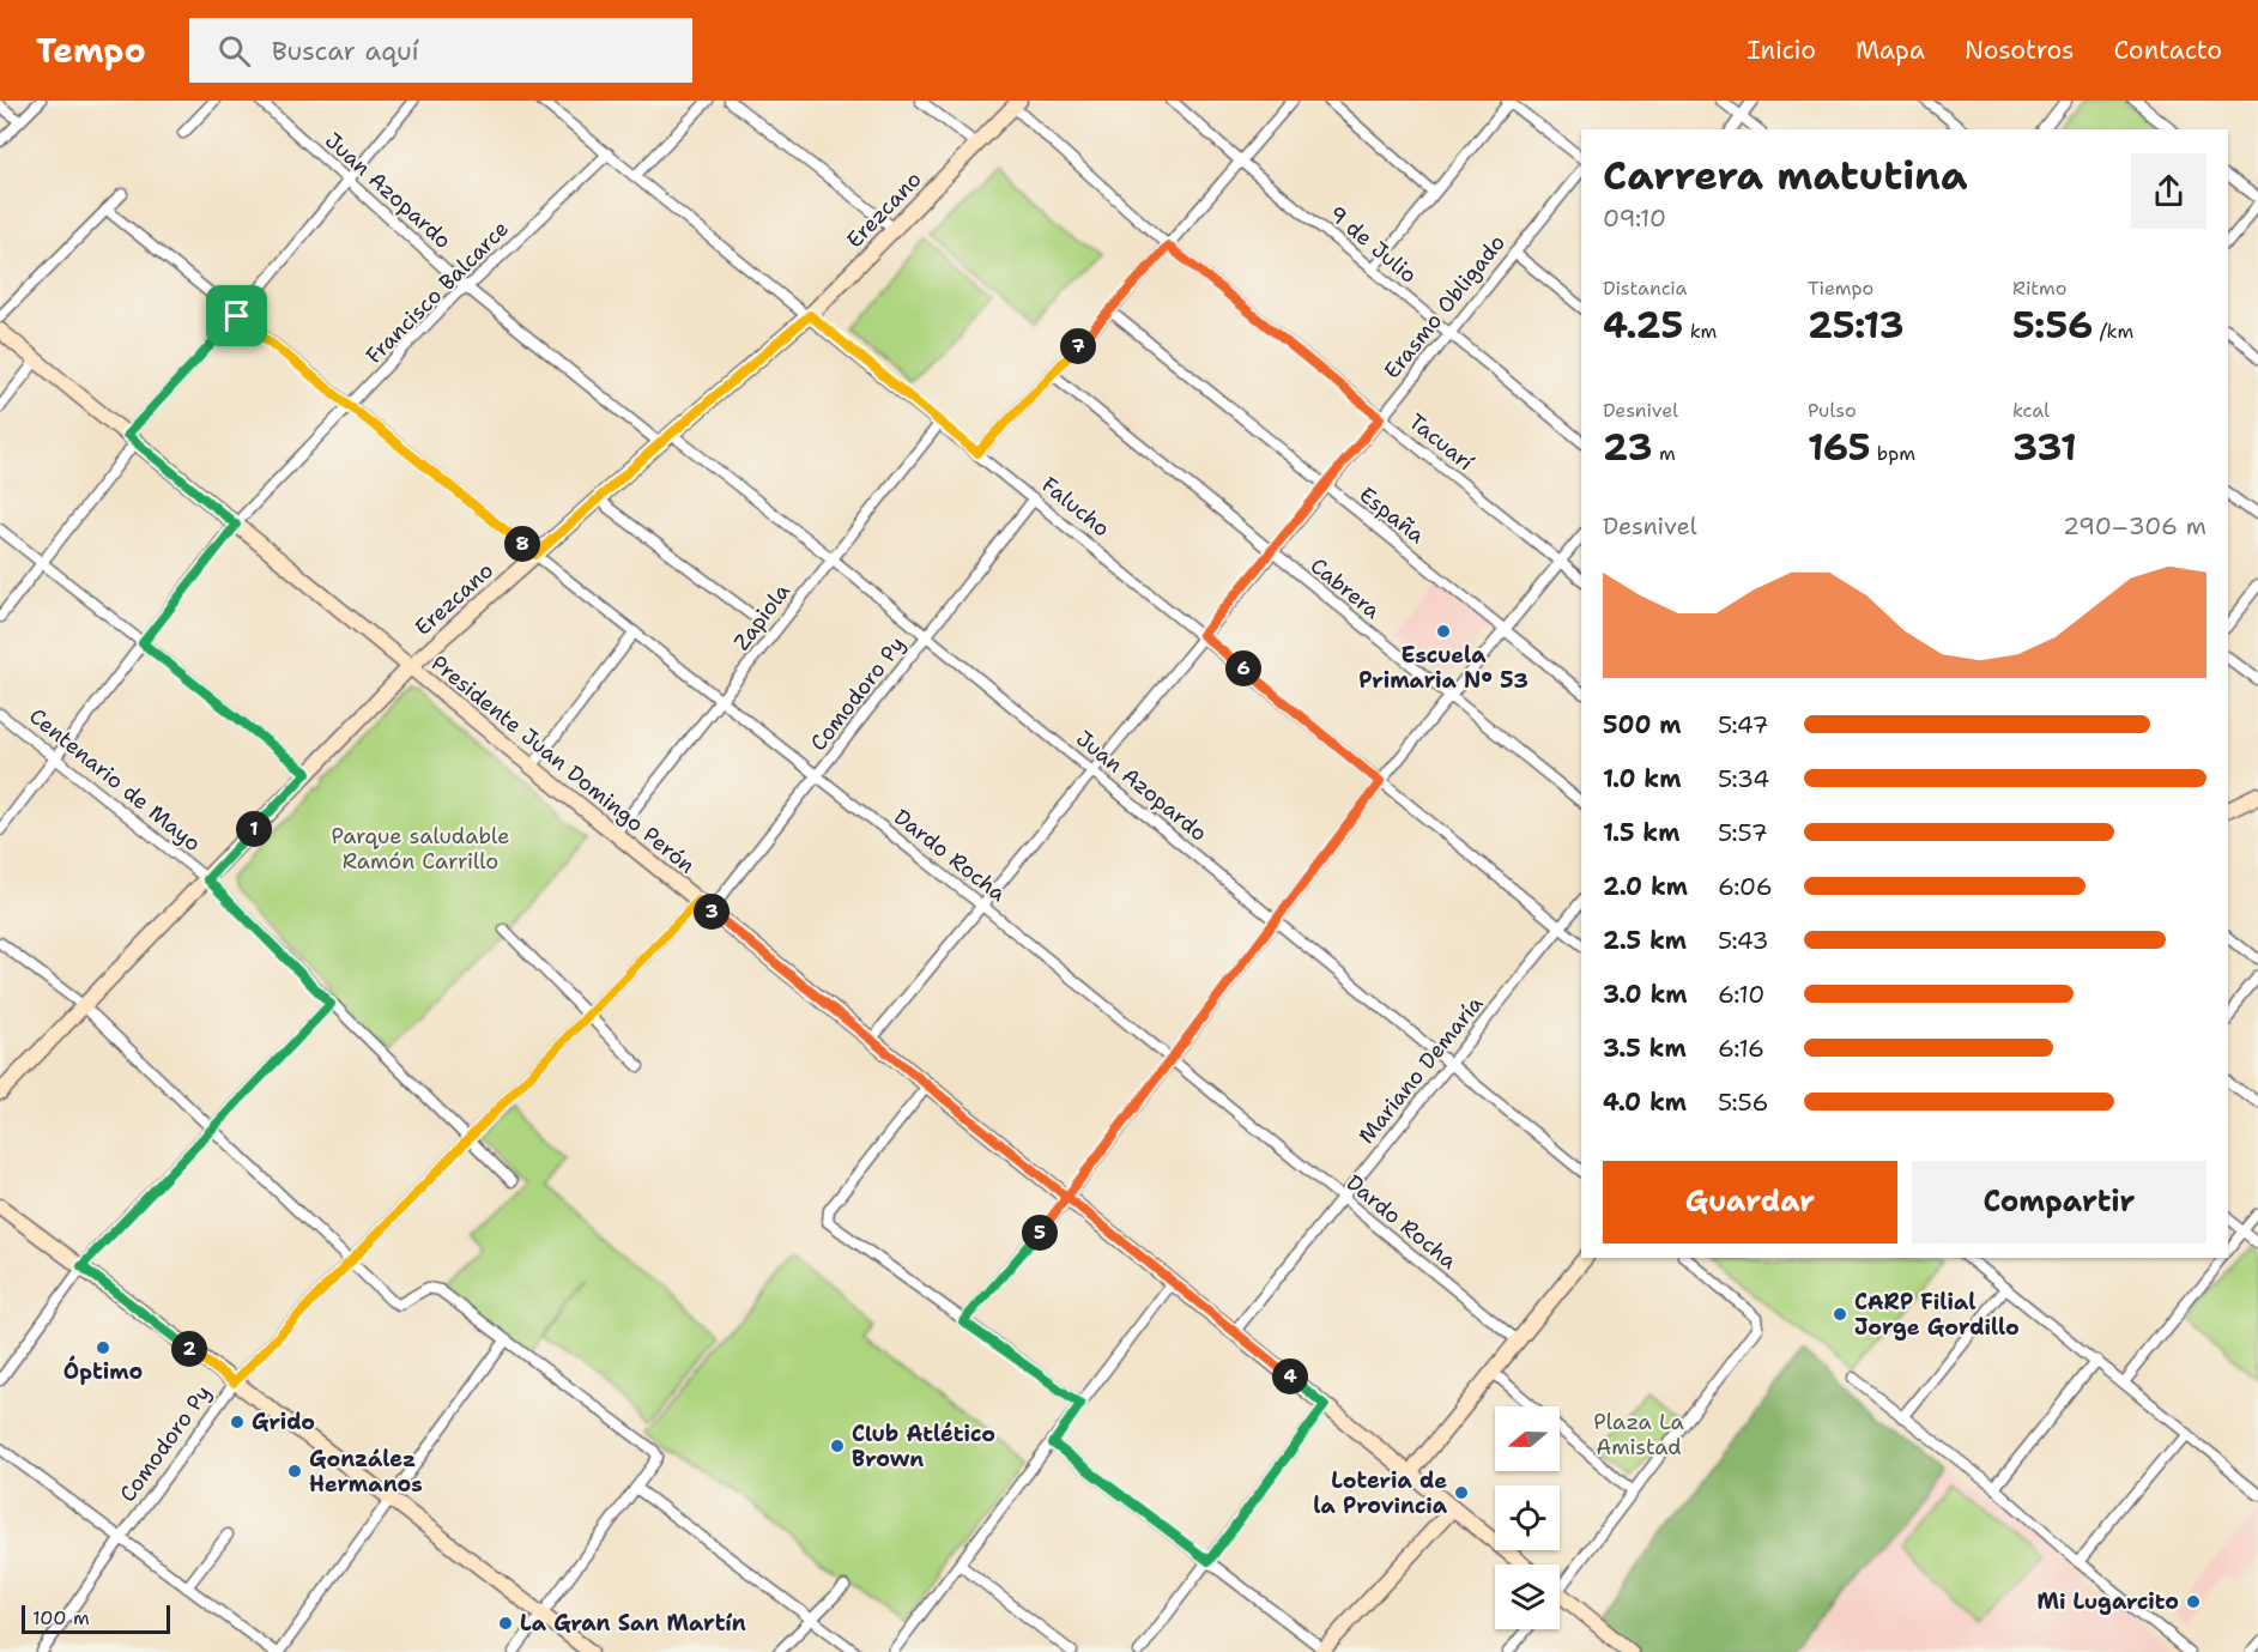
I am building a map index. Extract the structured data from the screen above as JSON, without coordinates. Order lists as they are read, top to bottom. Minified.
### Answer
{"streets":{"street":["Juan Azopardo","Erezcano","9 de Julio","Francisco Balcarce","Erasmo Obligado","Tacuarí","Falucho","España","Cabrera","Zapiola","Comodoro Py","Presidente Juan Domingo Perón","Centenario de Mayo","Dardo Rocha","Mariano Demaría"]},"crossings":[["Juan Azopardo","Erezcano"],["Juan Azopardo","Francisco Balcarce"],["Juan Azopardo","Erasmo Obligado"],["Juan Azopardo","Zapiola"],["Juan Azopardo","Comodoro Py"],["Juan Azopardo","Mariano Demaría"],["Erezcano","Tacuarí"],["Erezcano","Falucho"],["Erezcano","Presidente Juan Domingo Perón"],["Erezcano","Centenario de Mayo"],["Erezcano","Dardo Rocha"],["9 de Julio","Erasmo Obligado"],["Francisco Balcarce","Falucho"],["Francisco Balcarce","Presidente Juan Domingo Perón"],["Francisco Balcarce","Centenario de Mayo"],["Francisco Balcarce","Dardo Rocha"],["Erasmo Obligado","Tacuarí"],["Erasmo Obligado","Falucho"],["Erasmo Obligado","España"],["Erasmo Obligado","Cabrera"],["Erasmo Obligado","Presidente Juan Domingo Perón"],["Erasmo Obligado","Dardo Rocha"],["Falucho","Zapiola"],["Falucho","Comodoro Py"],["Falucho","Mariano Demaría"],["Zapiola","Presidente Juan Domingo Perón"],["Zapiola","Dardo Rocha"],["Comodoro Py","Presidente Juan Domingo Perón"],["Comodoro Py","Centenario de Mayo"],["Comodoro Py","Dardo Rocha"],["Presidente Juan Domingo Perón","Mariano Demaría"],["Dardo Rocha","Mariano Demaría"]],"parks":["Parque saludable Ramón Carrillo","Plaza La Amistad"],"places":["Escuela Primaria Nº 53","CARP Filial Jorge Gordillo","Óptimo","Grido","Club Atlético Brown","González Hermanos","Loteria de la Provincia","Mi Lugarcito","La Gran San Martín"],"scale_bar":"100 m","north":"left","page":{"header":"Tempo","search":"Buscar aquí","nav":["Inicio","Mapa","Nosotros","Contacto"],"heading":["Carrera matutina","09:10"],"stats":[["Distancia","4.25 km"],["Tiempo","25:13"],["Ritmo","5:56 /km"],["Desnivel","23 m"],["Pulso","165 bpm"],["kcal","331"]],"pins":["7","8","6","1","3","5","2","4"],"chart":["Desnivel","290–306 m"],"list":[{"name":"500 m","note":"5:47"},{"name":"1.0 km","note":"5:34"},{"name":"1.5 km","note":"5:57"},{"name":"2.0 km","note":"6:06"},{"name":"2.5 km","note":"5:43"},{"name":"3.0 km","note":"6:10"},{"name":"3.5 km","note":"6:16"},{"name":"4.0 km","note":"5:56"}],"buttons":["Guardar","Compartir"],"scale":"100 m"}}
